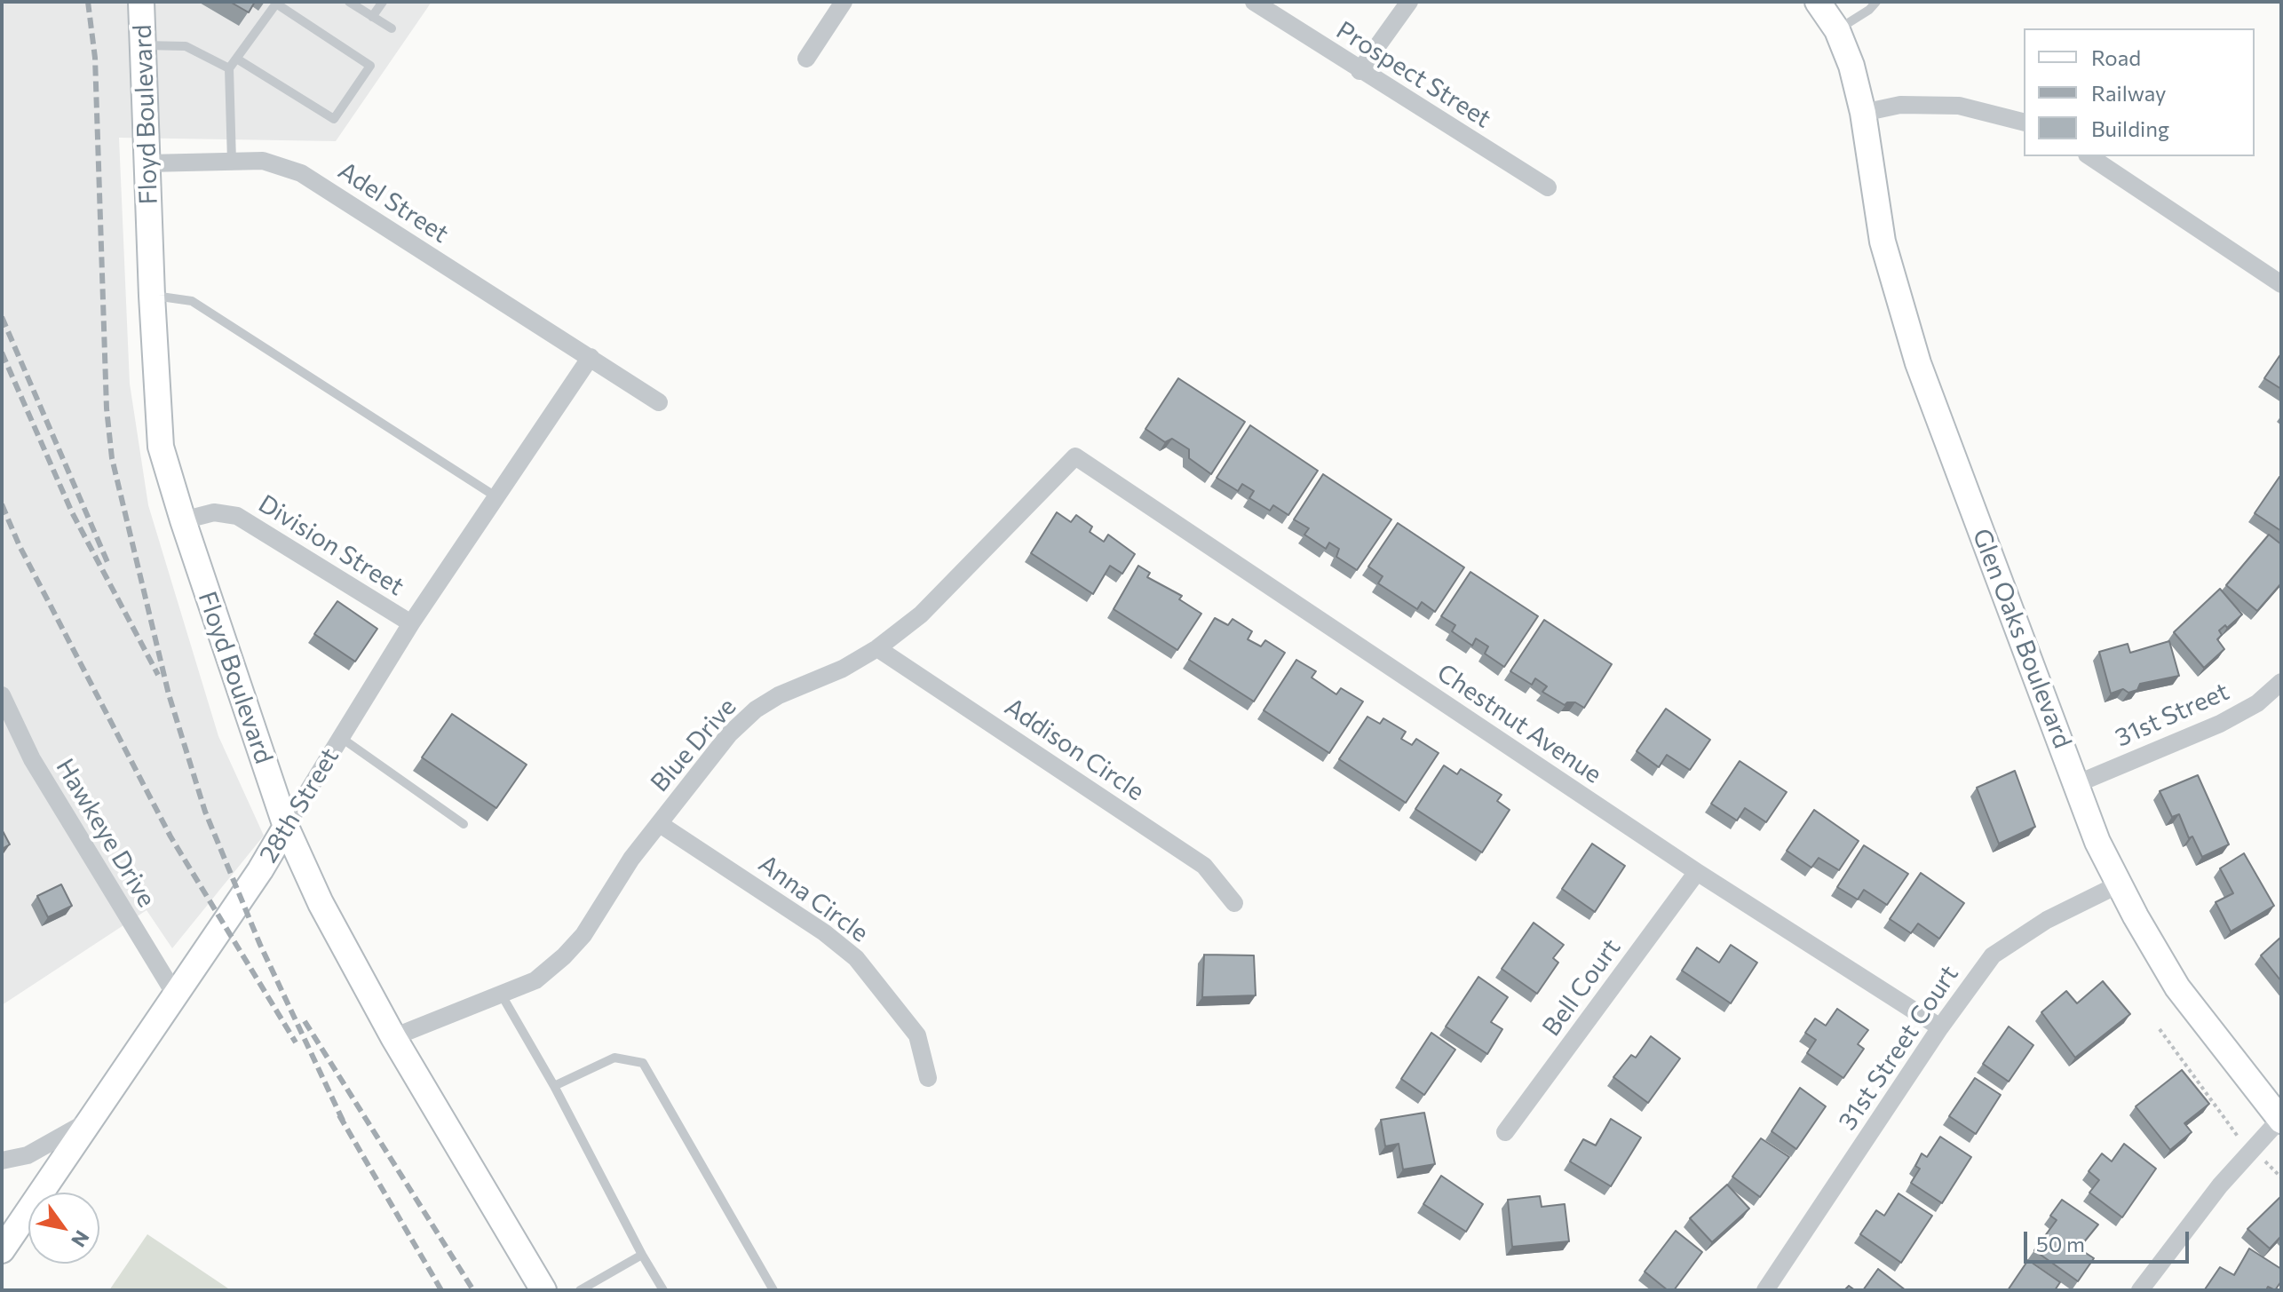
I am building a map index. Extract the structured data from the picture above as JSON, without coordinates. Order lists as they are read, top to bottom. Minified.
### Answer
{"streets":{"main road":["Floyd Boulevard","Glen Oaks Boulevard","28th Street"],"street":["Prospect Street","Adel Street","Division Street","31st Street","Chestnut Avenue","Blue Drive","Addison Circle","Hawkeye Drive","Anna Circle","Bell Court","31st Street Court"]},"crossings":[["Floyd Boulevard","Adel Street"],["Floyd Boulevard","Division Street"],["Floyd Boulevard","Blue Drive"],["Floyd Boulevard","28th Street"],["Adel Street","28th Street"],["Division Street","28th Street"],["Glen Oaks Boulevard","31st Street"],["Glen Oaks Boulevard","31st Street Court"],["Chestnut Avenue","Blue Drive"],["Chestnut Avenue","Bell Court"],["Chestnut Avenue","31st Street Court"],["Blue Drive","Addison Circle"],["Blue Drive","Anna Circle"],["28th Street","Hawkeye Drive"]],"legend":["Road","Railway","Building"],"scale_bar":"50 m","north":"bottom right"}
